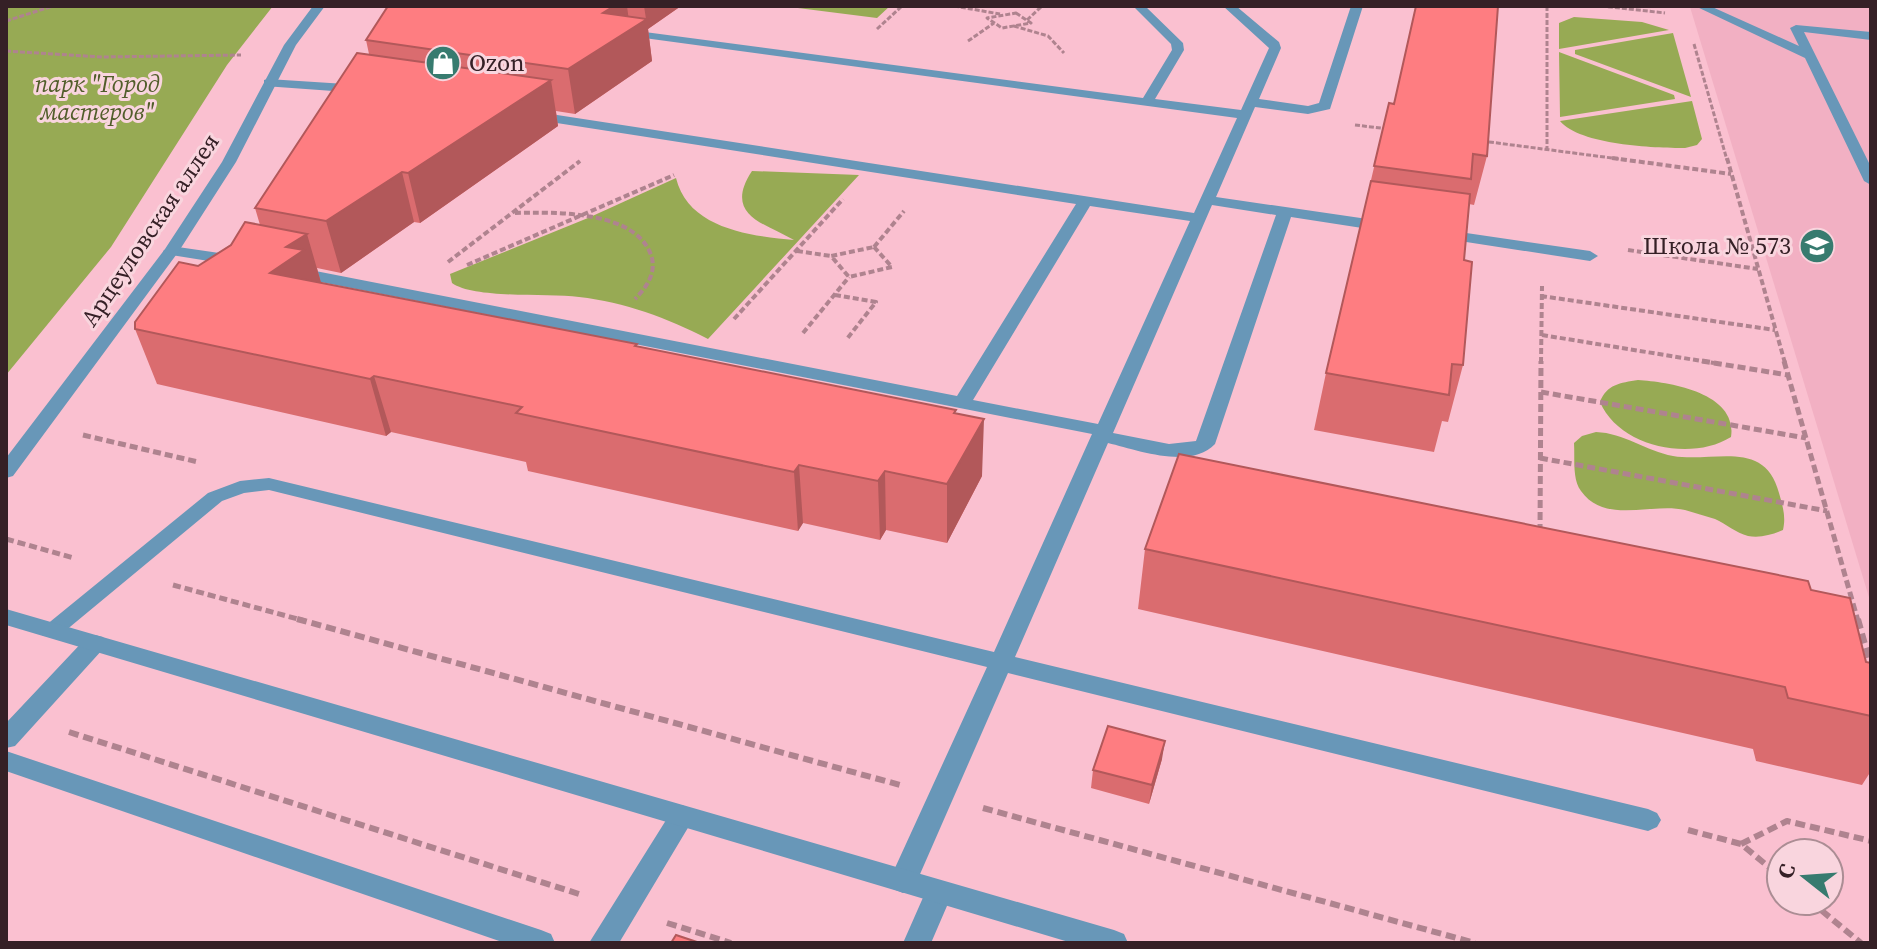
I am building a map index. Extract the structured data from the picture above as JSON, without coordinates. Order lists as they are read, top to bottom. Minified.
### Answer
{"streets":{"street":["Арцеуловская аллея"]},"parks":["парк \"Город мастеров\""],"places":{"shop":["Ozon"],"school or university":["Школа № 573"]},"north":"left"}
